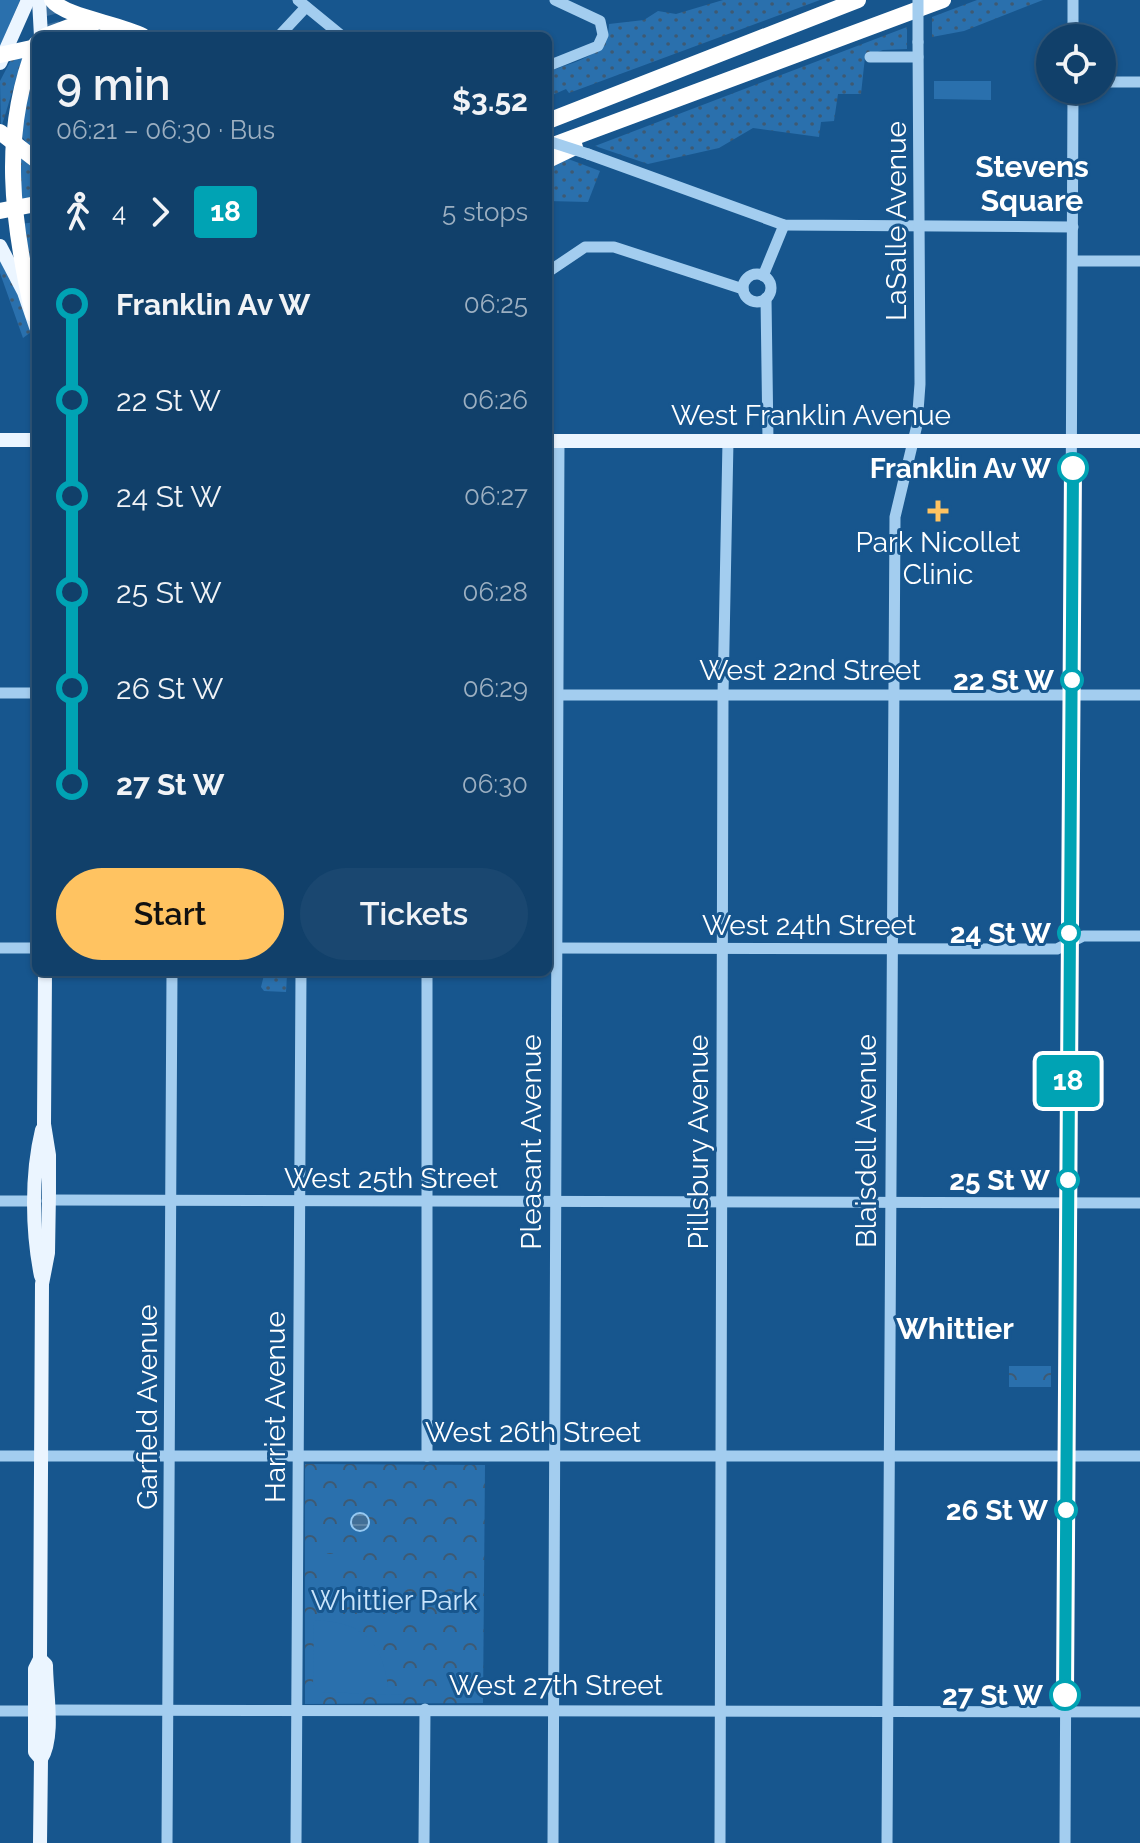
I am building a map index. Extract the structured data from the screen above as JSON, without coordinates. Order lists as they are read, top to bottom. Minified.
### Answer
{"streets":{"main road":["West Franklin Avenue"],"street":["LaSalle Avenue","West 22nd Street","West 24th Street","Blaisdell Avenue","Pleasant Avenue","Pillsbury Avenue","West 25th Street","Garfield Avenue","Harriet Avenue","West 26th Street","West 27th Street"]},"crossings":[["LaSalle Avenue","West Franklin Avenue"],["LaSalle Avenue","Blaisdell Avenue"],["West Franklin Avenue","Blaisdell Avenue"],["West Franklin Avenue","Pleasant Avenue"],["West Franklin Avenue","Pillsbury Avenue"],["West 22nd Street","Blaisdell Avenue"],["West 22nd Street","Pleasant Avenue"],["West 22nd Street","Pillsbury Avenue"],["West 24th Street","Blaisdell Avenue"],["West 24th Street","Pleasant Avenue"],["West 24th Street","Pillsbury Avenue"],["Blaisdell Avenue","West 25th Street"],["Blaisdell Avenue","West 26th Street"],["Blaisdell Avenue","West 27th Street"],["Pleasant Avenue","West 25th Street"],["Pleasant Avenue","West 26th Street"],["Pleasant Avenue","West 27th Street"],["Pillsbury Avenue","West 25th Street"],["Pillsbury Avenue","West 26th Street"],["Pillsbury Avenue","West 27th Street"],["West 25th Street","Garfield Avenue"],["West 25th Street","Harriet Avenue"],["Garfield Avenue","West 26th Street"],["Garfield Avenue","West 27th Street"],["Harriet Avenue","West 26th Street"],["Harriet Avenue","West 27th Street"]],"districts":["Stevens Square","Whittier"],"parks":["Whittier Park"],"places":{"other":["Franklin Av W","22 St W","24 St W","25 St W","26 St W","27 St W"],"health":["Park Nicollet Clinic"]},"lines":["bus line 18"],"page":{"on_map":"18","heading":["9 min","06:21 – 06:30 · Bus","$3.52"],"legs":["4","18","5 stops"],"list":[{"name":"Franklin Av W","value":"06:25"},{"name":"22 St W","value":"06:26"},{"name":"24 St W","value":"06:27"},{"name":"25 St W","value":"06:28"},{"name":"26 St W","value":"06:29"},{"name":"27 St W","value":"06:30"}],"buttons":["Start","Tickets"]}}
